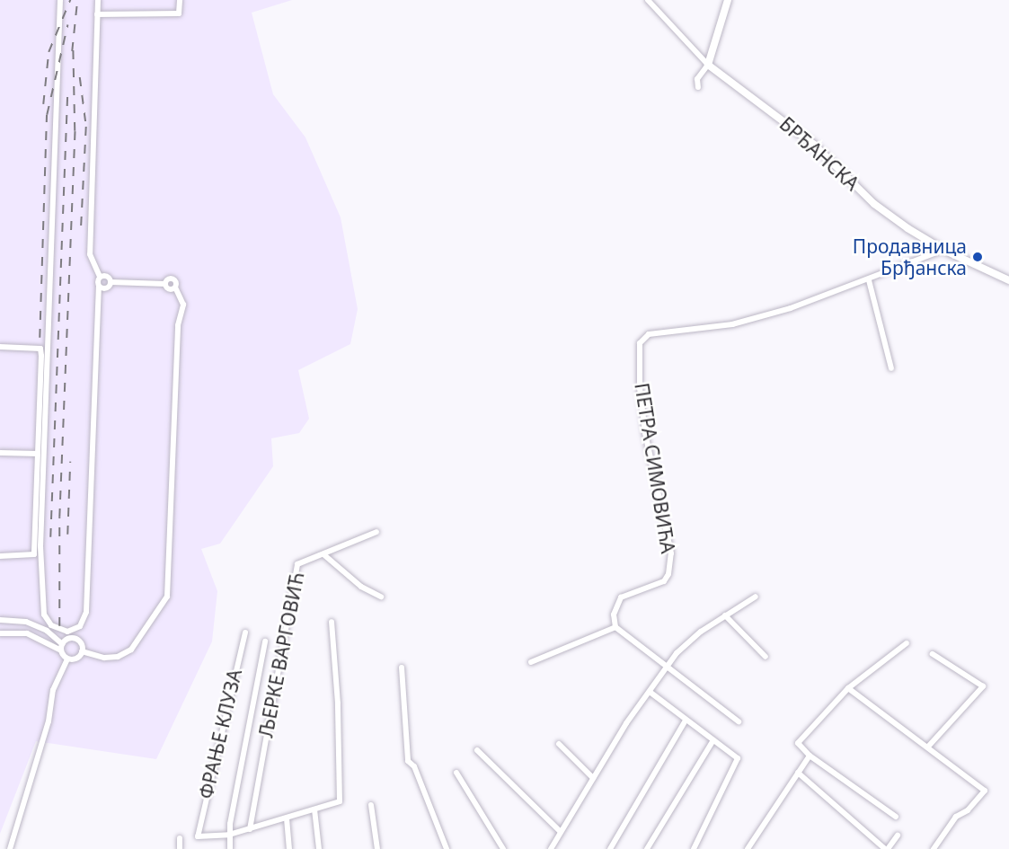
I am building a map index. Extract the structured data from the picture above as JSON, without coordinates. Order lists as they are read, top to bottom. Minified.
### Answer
{"streets":{"street":["БРЂАНСКА","ПЕТРА СИМОВИЋА","ЉЕРКЕ ВАРГОВИЋ","ФРАЊЕ КЛУЗА"]},"crossings":[["БРЂАНСКА","ПЕТРА СИМОВИЋА"]],"places":["Продавница Брђанска"]}
